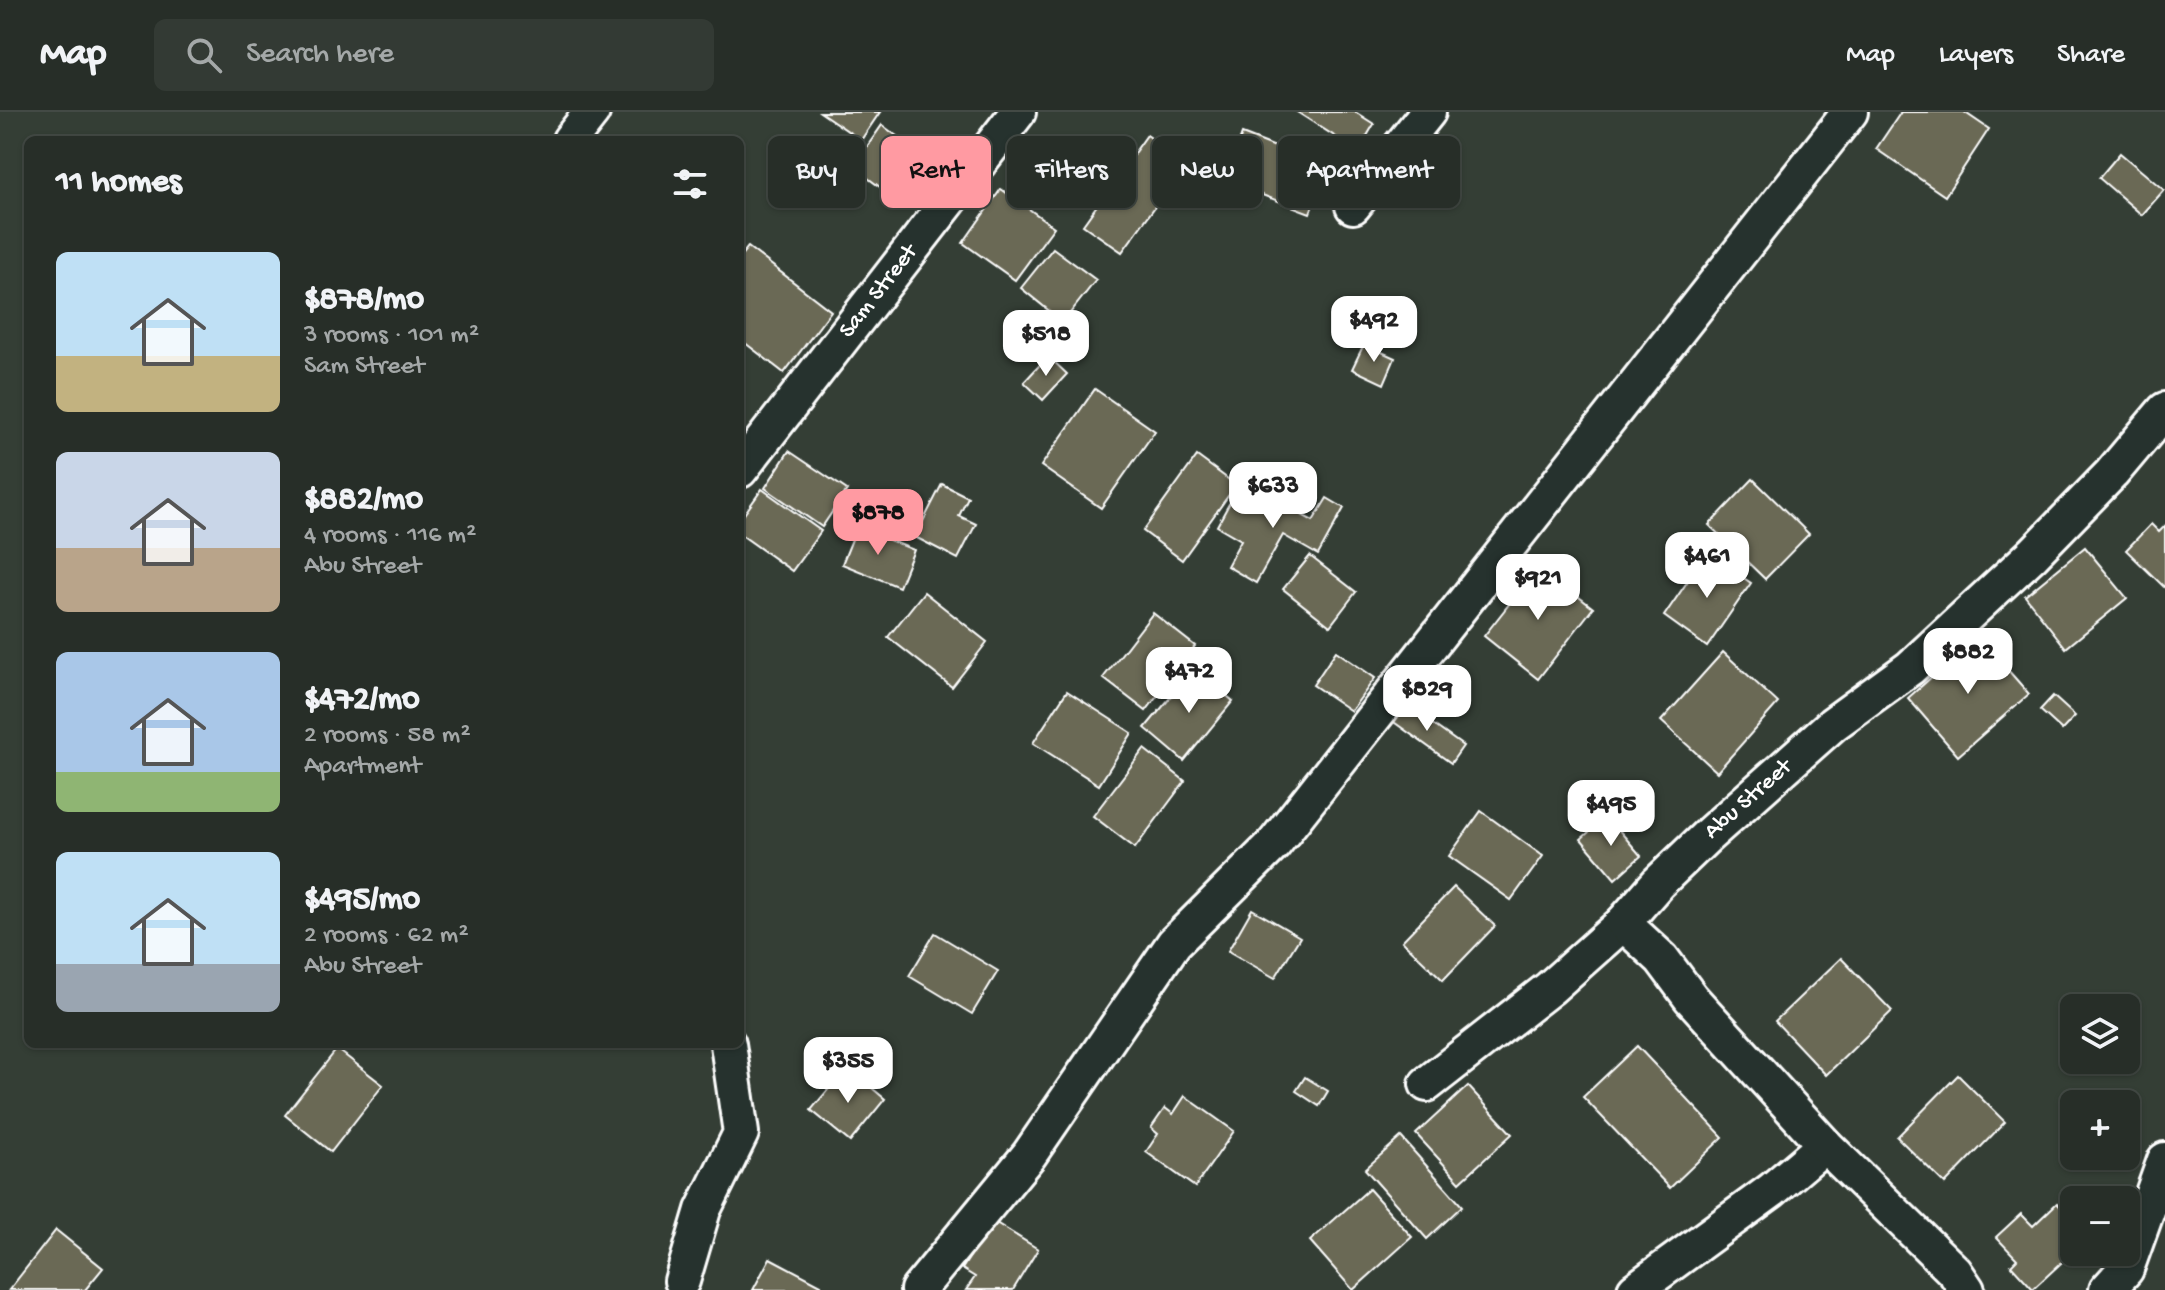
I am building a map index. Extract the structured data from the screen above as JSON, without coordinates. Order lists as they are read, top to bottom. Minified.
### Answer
{"streets":{"street":["Sam Street","Abu Street"]},"page":{"header":"Map","search":"Search here","nav":["Map","Layers","Share"],"chip":["Buy","Rent","Filters","New","Apartment"],"heading":"11 homes","list":[{"name":"$878/mo","note":"3 rooms · 101 m² · Sam Street"},{"name":"$882/mo","note":"4 rooms · 116 m² · Abu Street"},{"name":"$472/mo","note":"2 rooms · 58 m² · Apartment"},{"name":"$495/mo","note":"2 rooms · 62 m² · Abu Street"}],"price":["$492","$518","$633","$878","$461","$921","$882","$472","$829","$495","$355"],"map_buttons":["+","−"]}}
